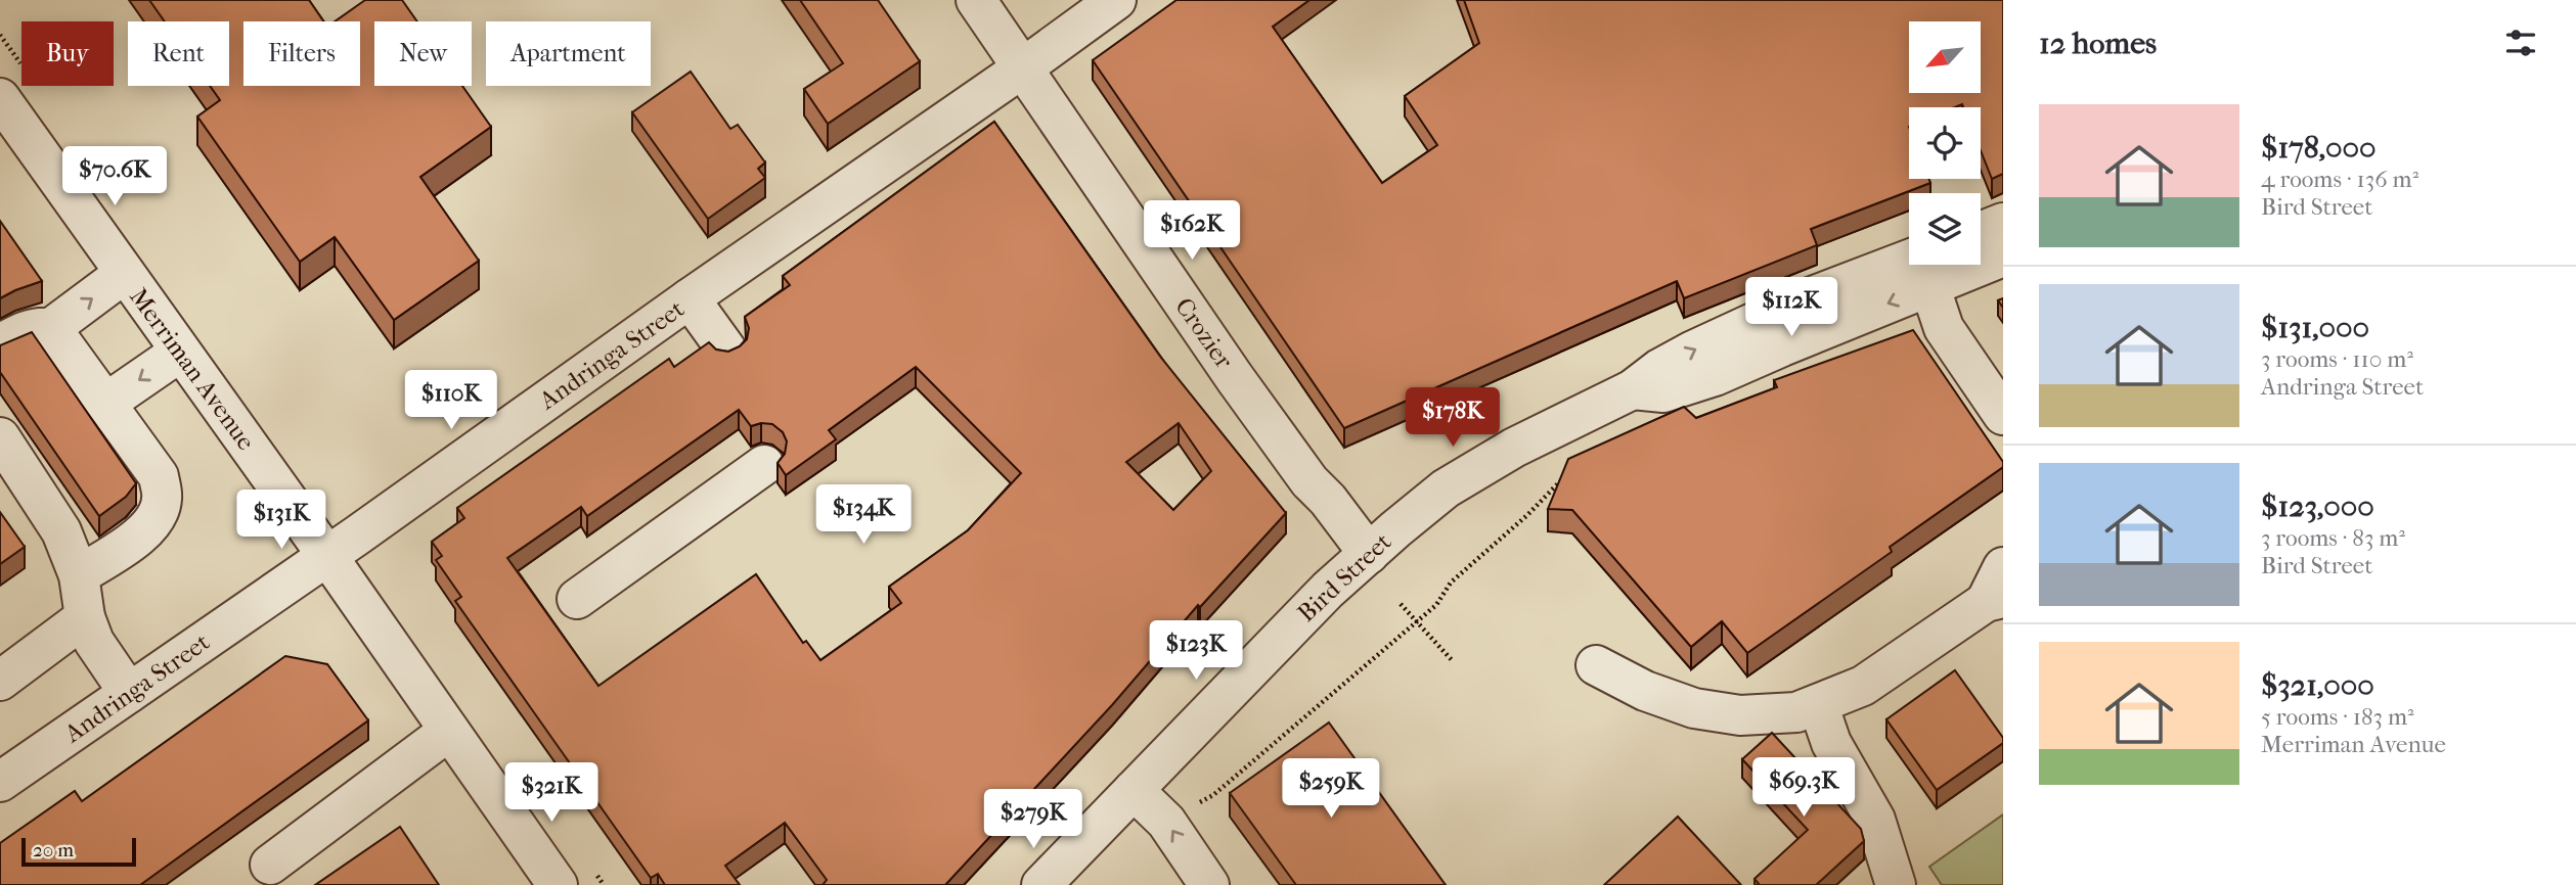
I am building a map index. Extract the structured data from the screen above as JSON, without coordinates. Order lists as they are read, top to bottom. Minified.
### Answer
{"streets":{"street":["Crozier","Andringa Street","Merriman Avenue","Bird Street"]},"crossings":[["Crozier","Andringa Street"],["Crozier","Bird Street"],["Andringa Street","Merriman Avenue"]],"scale_bar":"20 m","north":"bottom left","page":{"heading":"12 homes","chip":["Buy","Rent","Filters","New","Apartment"],"list":[{"name":"$178,000","note":"4 rooms · 136 m² · Bird Street"},{"name":"$131,000","note":"3 rooms · 110 m² · Andringa Street"},{"name":"$123,000","note":"3 rooms · 83 m² · Bird Street"},{"name":"$321,000","note":"5 rooms · 183 m² · Merriman Avenue"}],"price":["$70.6K","$162K","$112K","$110K","$178K","$134K","$131K","$123K","$69.3K","$259K","$321K","$279K"],"scale":"20 m"}}
